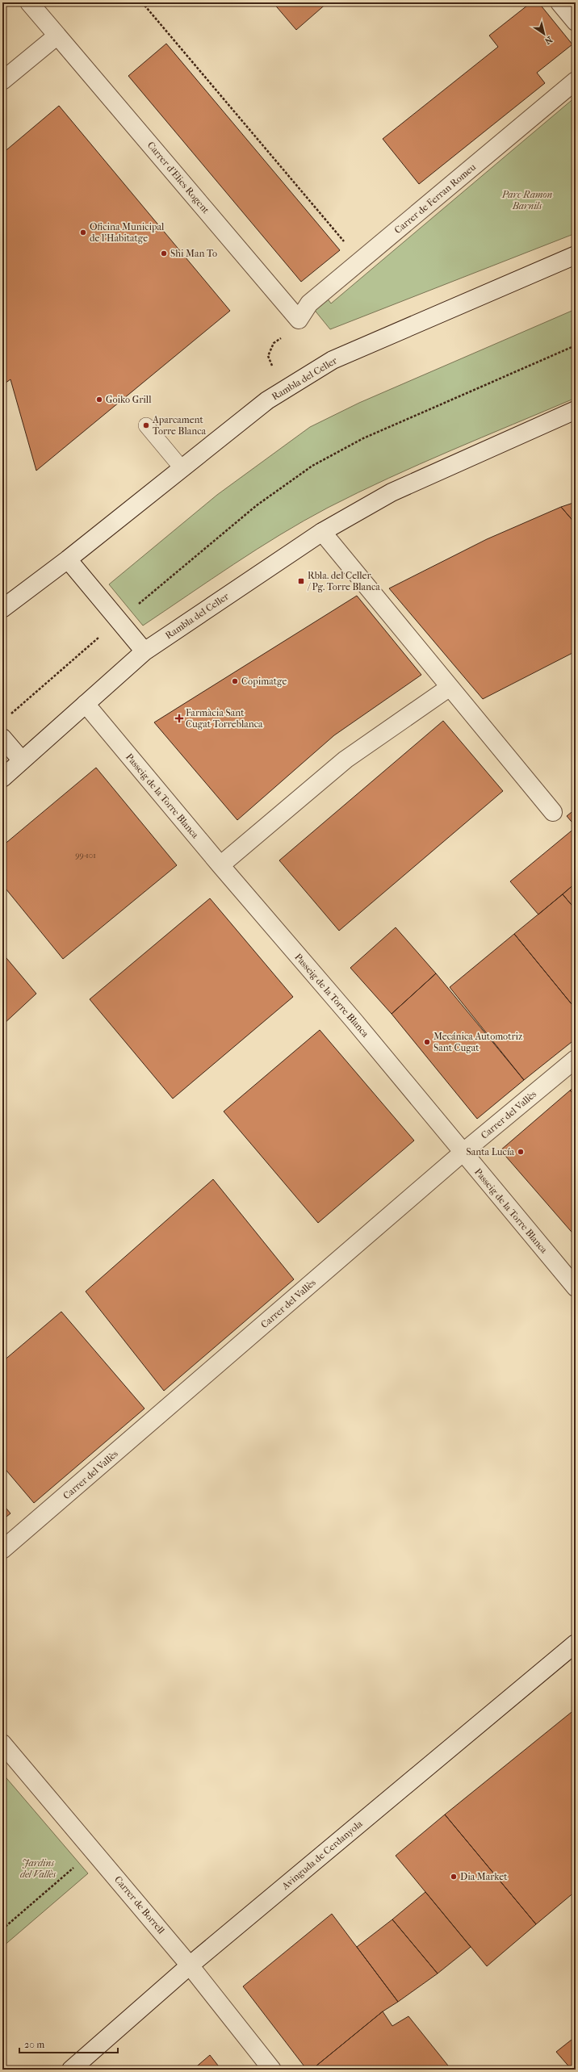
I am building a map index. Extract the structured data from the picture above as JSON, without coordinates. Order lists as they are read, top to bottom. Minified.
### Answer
{"streets":{"street":["Carrer d'Elies Rogent","Carrer de Ferran Romeu","Rambla del Celler","Passeig de la Torre Blanca","Carrer del Vallès","Avinguda de Cerdanyola","Carrer de Borrell"]},"crossings":[["Carrer d'Elies Rogent","Carrer de Ferran Romeu"],["Rambla del Celler","Passeig de la Torre Blanca"],["Passeig de la Torre Blanca","Carrer del Vallès"],["Avinguda de Cerdanyola","Carrer de Borrell"]],"parks":["Parc Ramon Barnils","Jardins del Vallès"],"places":{"other":["Oficina Municipal de l'Habitatge","Shi Man To","Goiko Grill","Aparcament Torre Blanca","Copimatge","Mecánica Automotriz Sant Cugat","Santa Lucía","Dia Market"],"transit":["Rbla. del Celler / Pg. Torre Blanca"],"health":["Farmàcia Sant Cugat Torreblanca"]},"house_numbers":["99-101"],"scale_bar":"20 m","north":"bottom right"}
